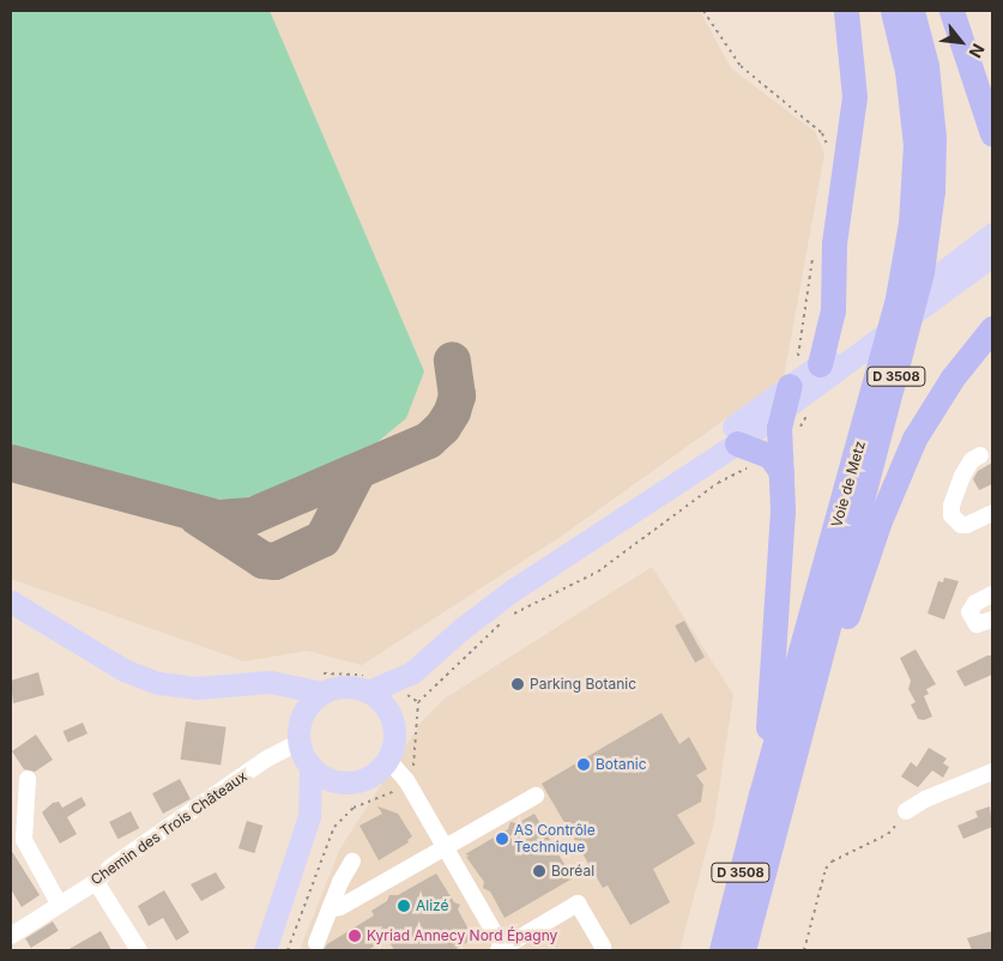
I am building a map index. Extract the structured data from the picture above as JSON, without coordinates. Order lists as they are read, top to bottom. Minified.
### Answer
{"streets":{"highway":["D 3508","Voie de Metz"],"street":["Chemin des Trois Châteaux"]},"places":["Parking Botanic","Botanic","AS Contrôle Technique","Boréal","Alizé","Kyriad Annecy Nord Épagny"],"north":"bottom right"}
